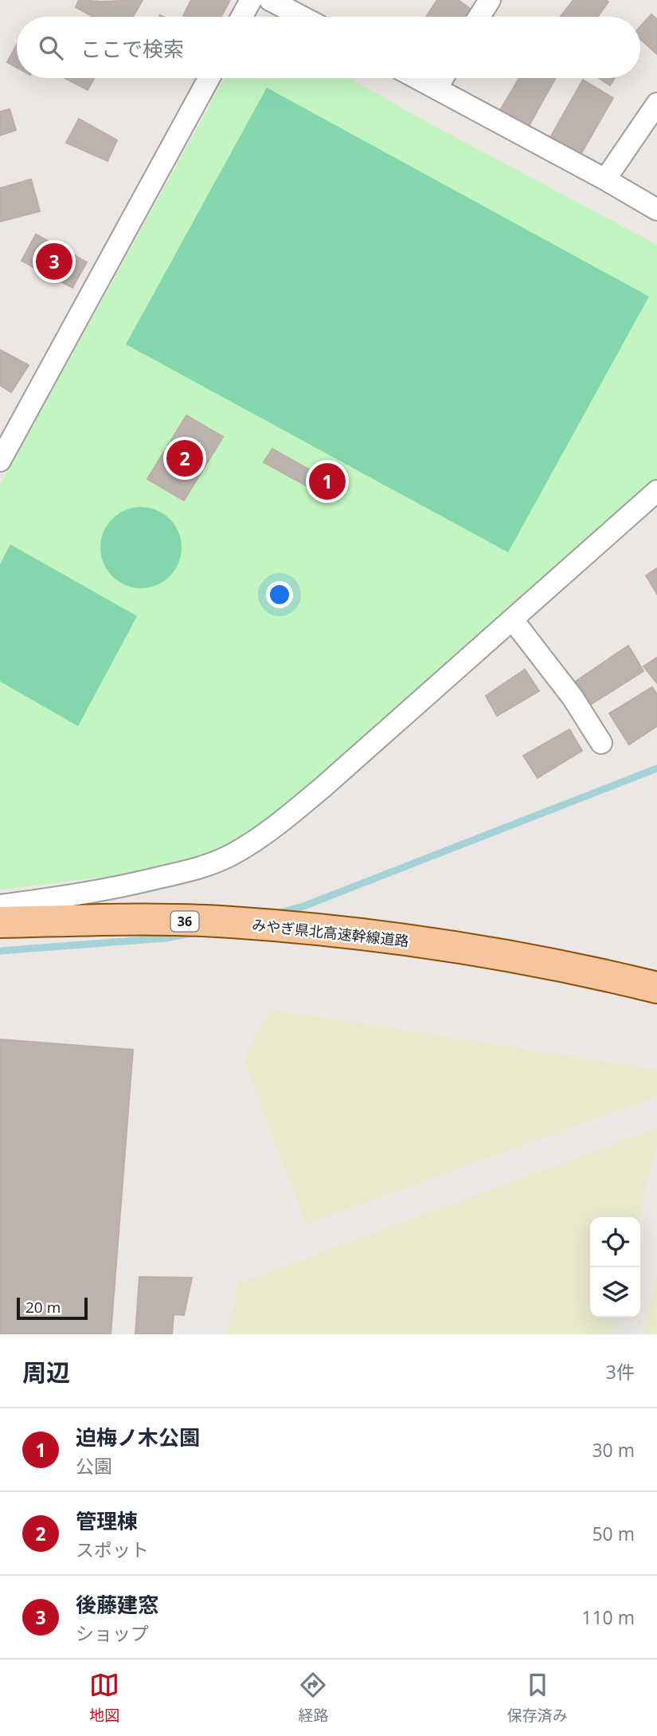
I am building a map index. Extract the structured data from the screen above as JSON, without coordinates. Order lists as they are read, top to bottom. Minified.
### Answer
{"streets":{"main road":["36","みやぎ県北高速幹線道路"]},"scale_bar":"20 m","page":{"search":"ここで検索","pins":["3","2","1"],"scale":"20 m","heading":["周辺","3件"],"list":[{"mark":"1","name":"迫梅ノ木公園","note":"公園","value":"30 m"},{"mark":"2","name":"管理棟","note":"スポット","value":"50 m"},{"mark":"3","name":"後藤建窓","note":"ショップ","value":"110 m"}],"nav":["地図","経路","保存済み"]}}
